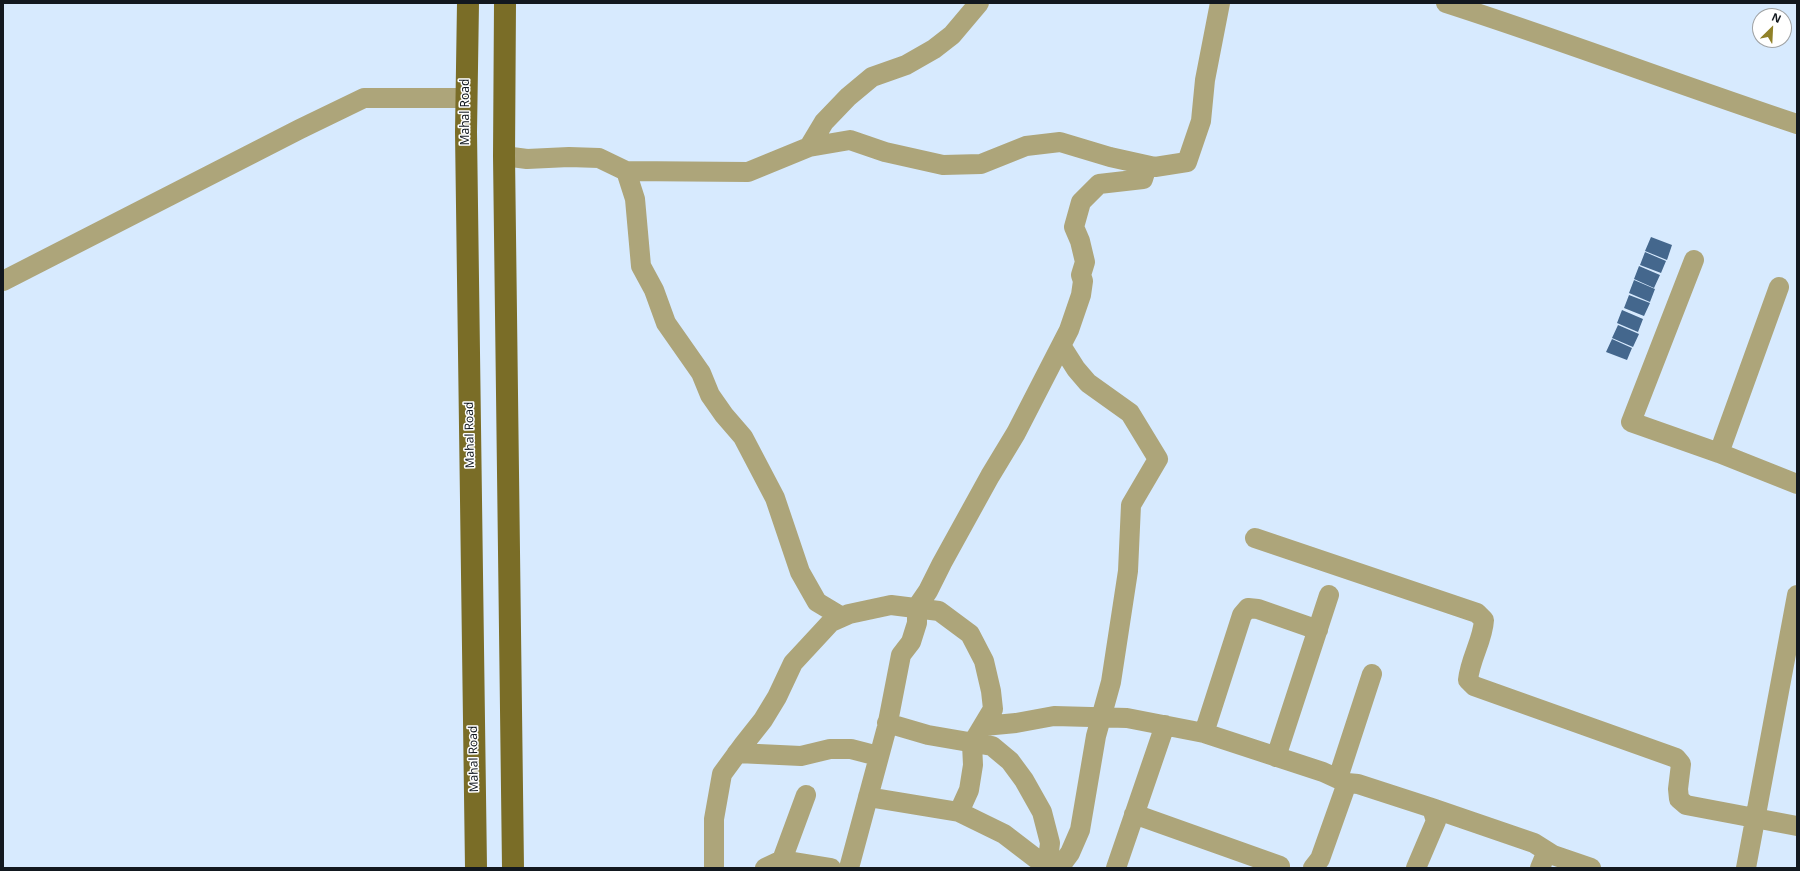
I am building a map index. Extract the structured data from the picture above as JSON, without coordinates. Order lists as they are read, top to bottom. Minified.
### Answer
{"streets":{"main road":["Mahal Road"]},"north":"top right"}
